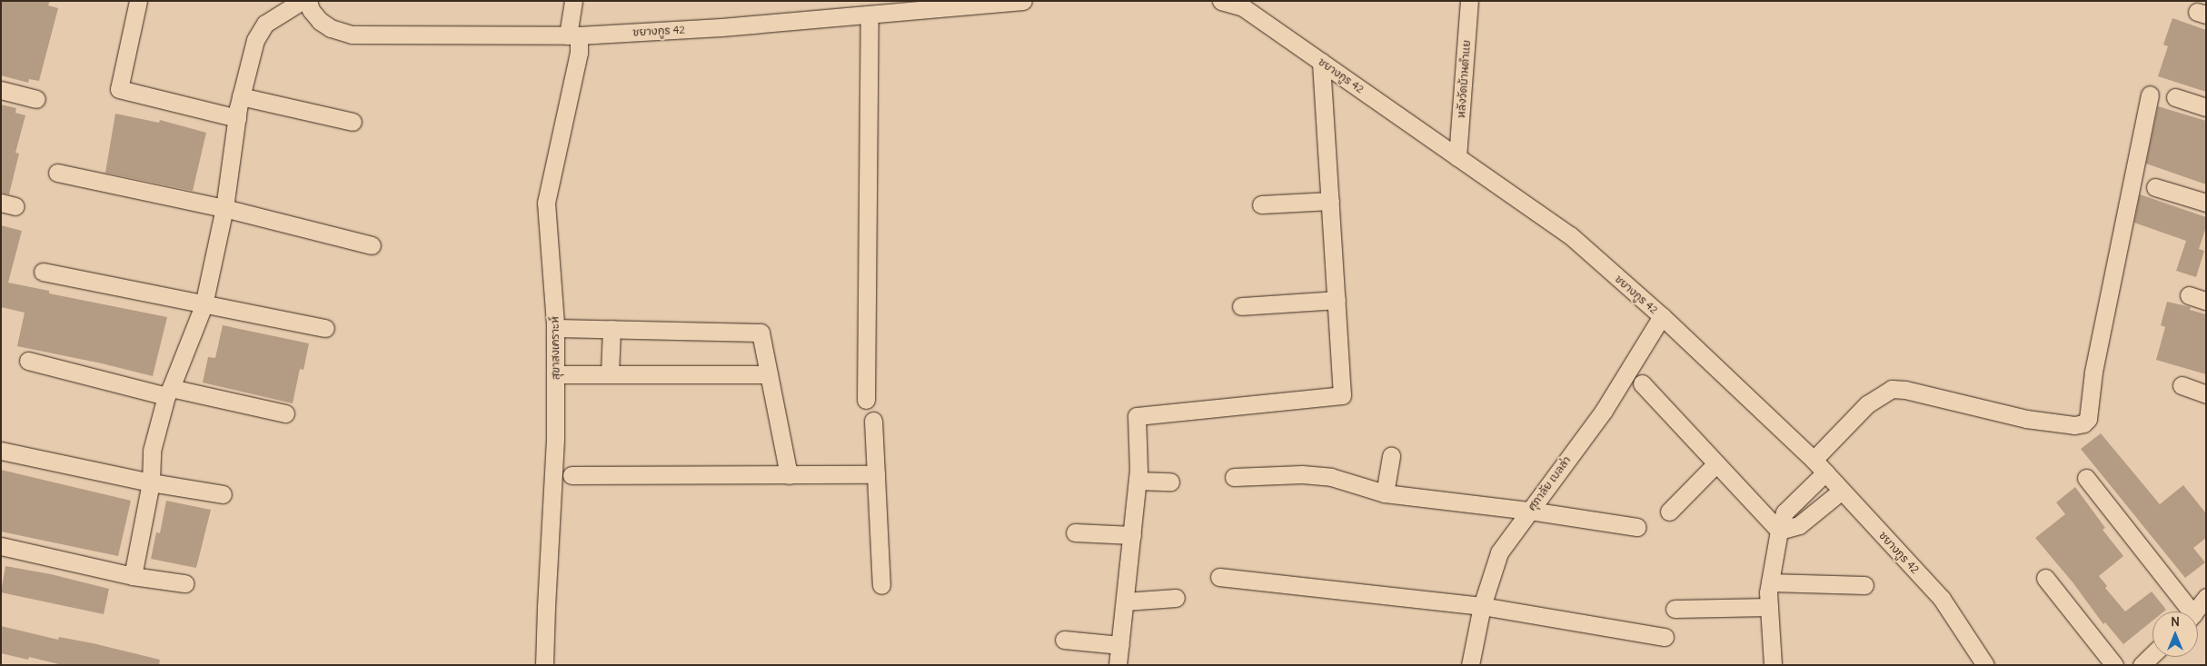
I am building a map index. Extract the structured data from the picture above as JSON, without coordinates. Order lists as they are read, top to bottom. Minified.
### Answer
{"streets":{"street":["ชยางกูร 42","หลังวัดบ้านตำแย","สุขาสงเคราะห์","ศุภาลัย เบลล่า"]},"crossings":[["ชยางกูร 42","หลังวัดบ้านตำแย"],["ชยางกูร 42","สุขาสงเคราะห์"],["ชยางกูร 42","ศุภาลัย เบลล่า"]],"north":"top"}
